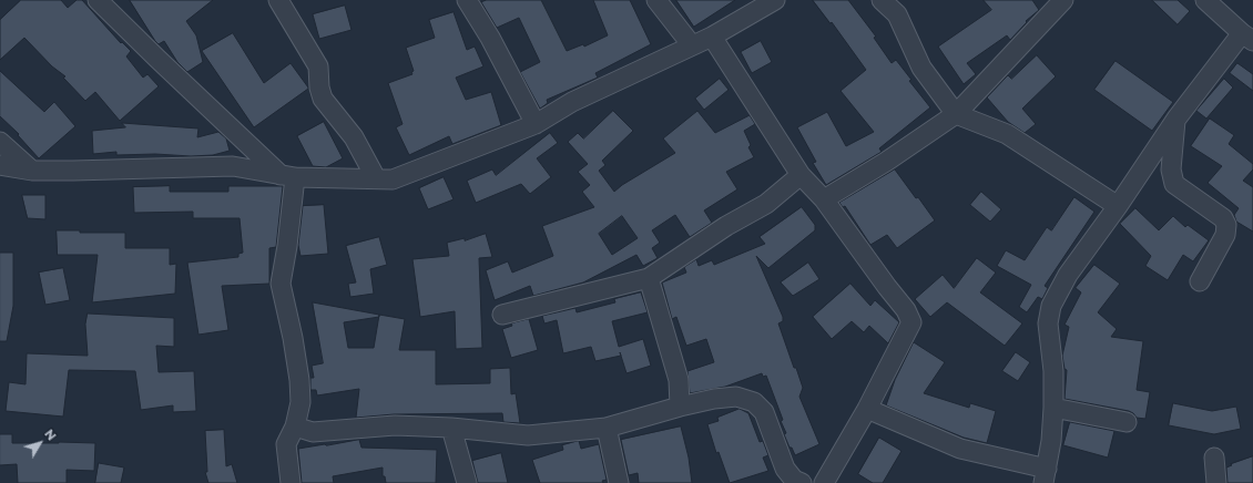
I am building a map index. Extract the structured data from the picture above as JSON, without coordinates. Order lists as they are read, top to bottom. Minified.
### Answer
{"north":"top right"}
